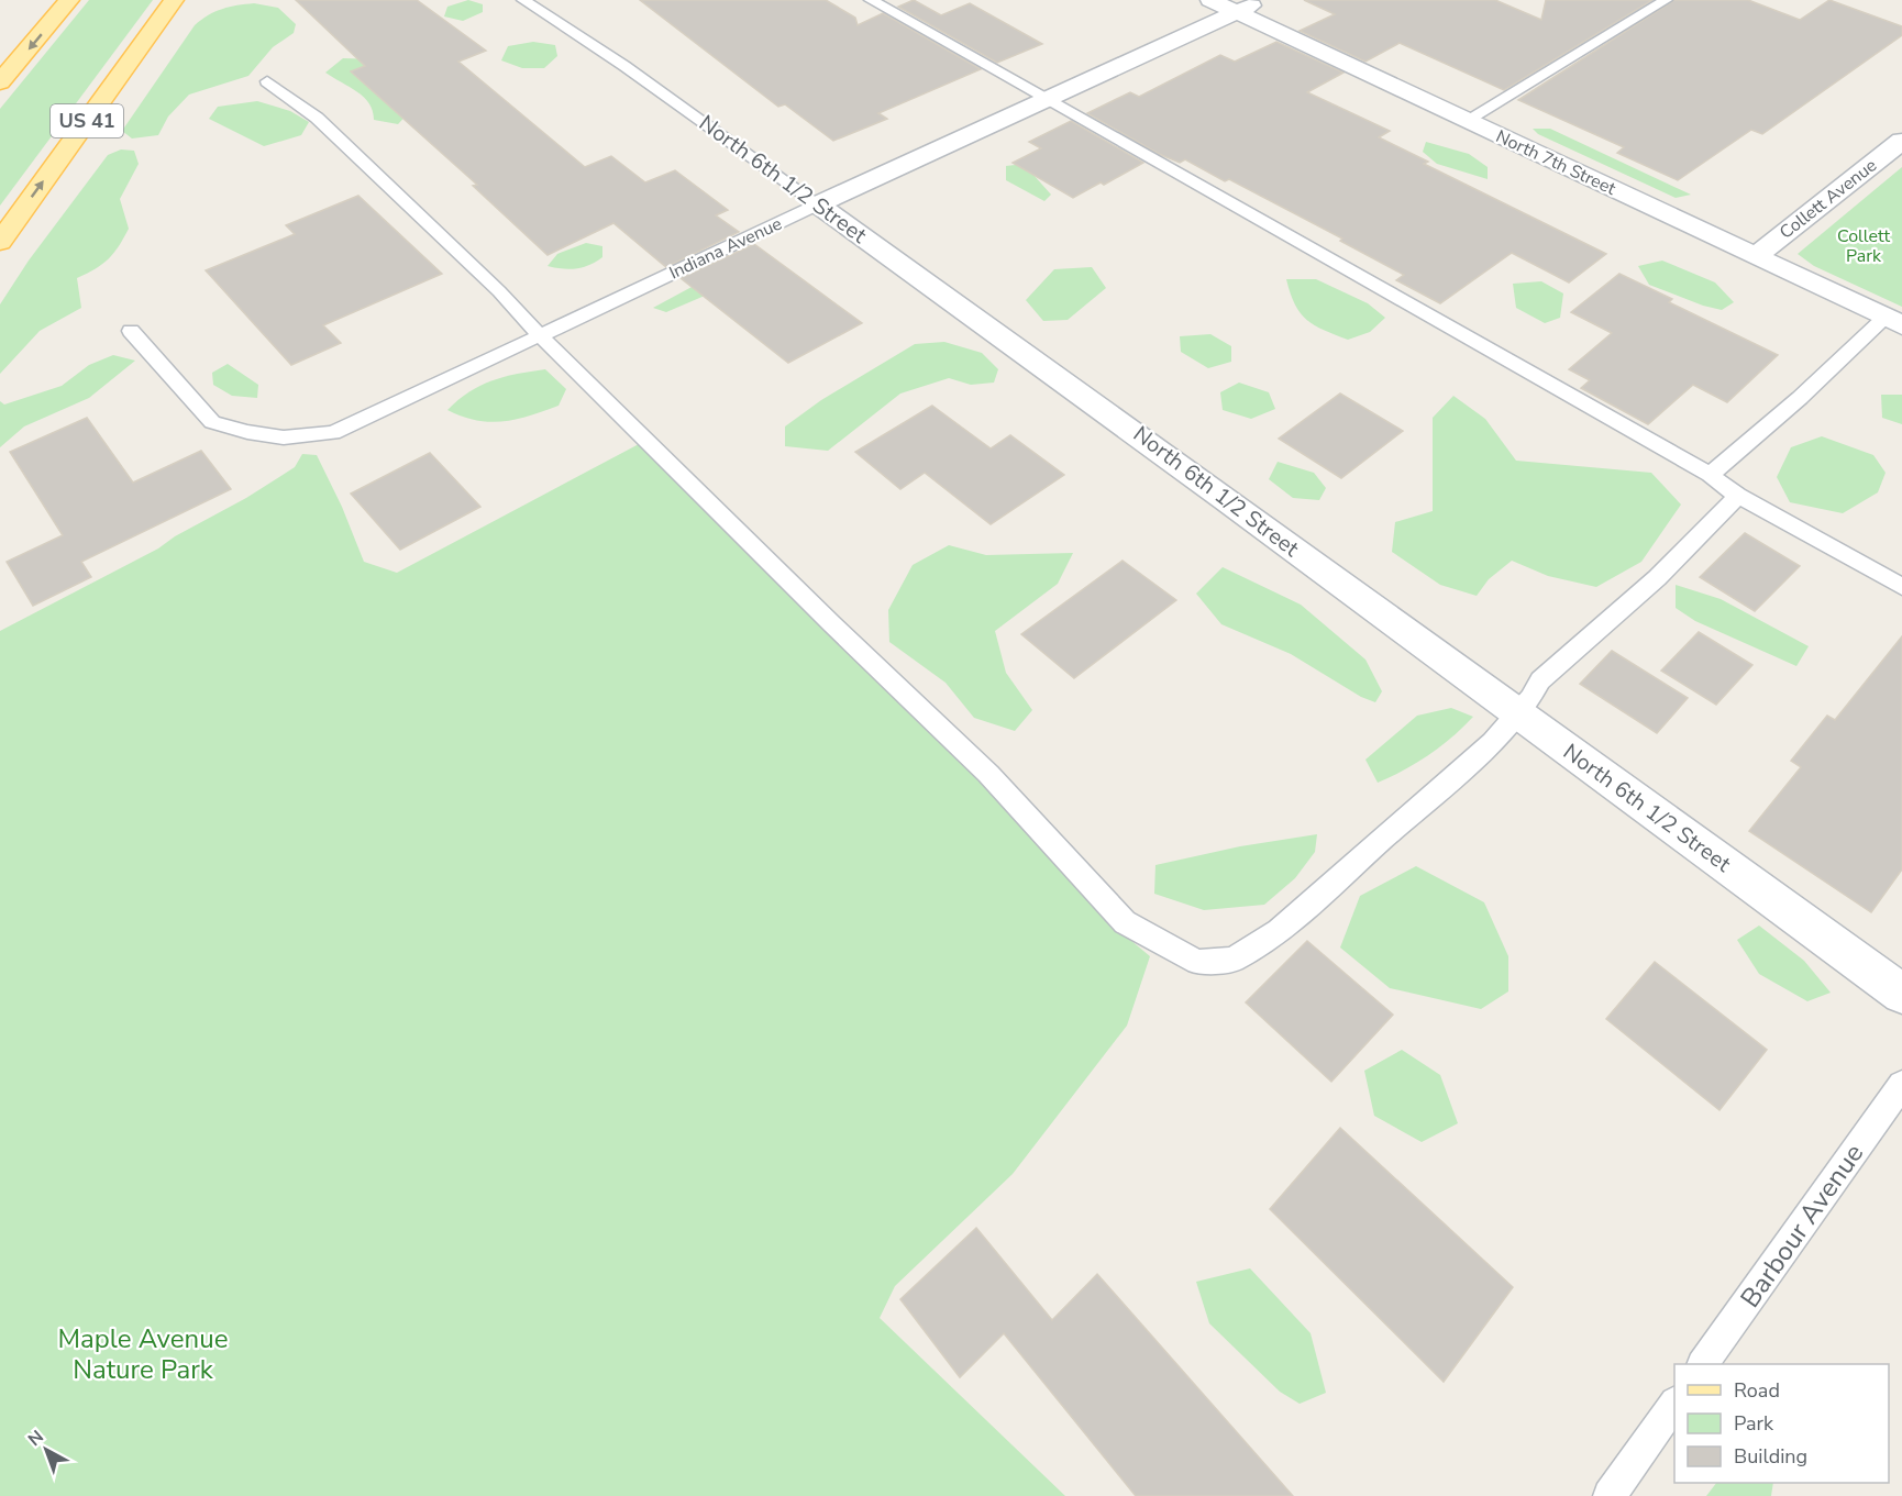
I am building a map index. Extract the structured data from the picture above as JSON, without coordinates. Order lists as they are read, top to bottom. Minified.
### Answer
{"streets":{"main road":["US 41"],"street":["North 7th Street","North 6th 1/2 Street","Collett Avenue","Indiana Avenue"],"lane":["Barbour Avenue"]},"crossings":[["North 7th Street","Collett Avenue"],["North 7th Street","Indiana Avenue"],["North 6th 1/2 Street","Indiana Avenue"]],"parks":["Collett Park","Maple Avenue Nature Park"],"legend":["Road","Park","Building"],"north":"top left"}
